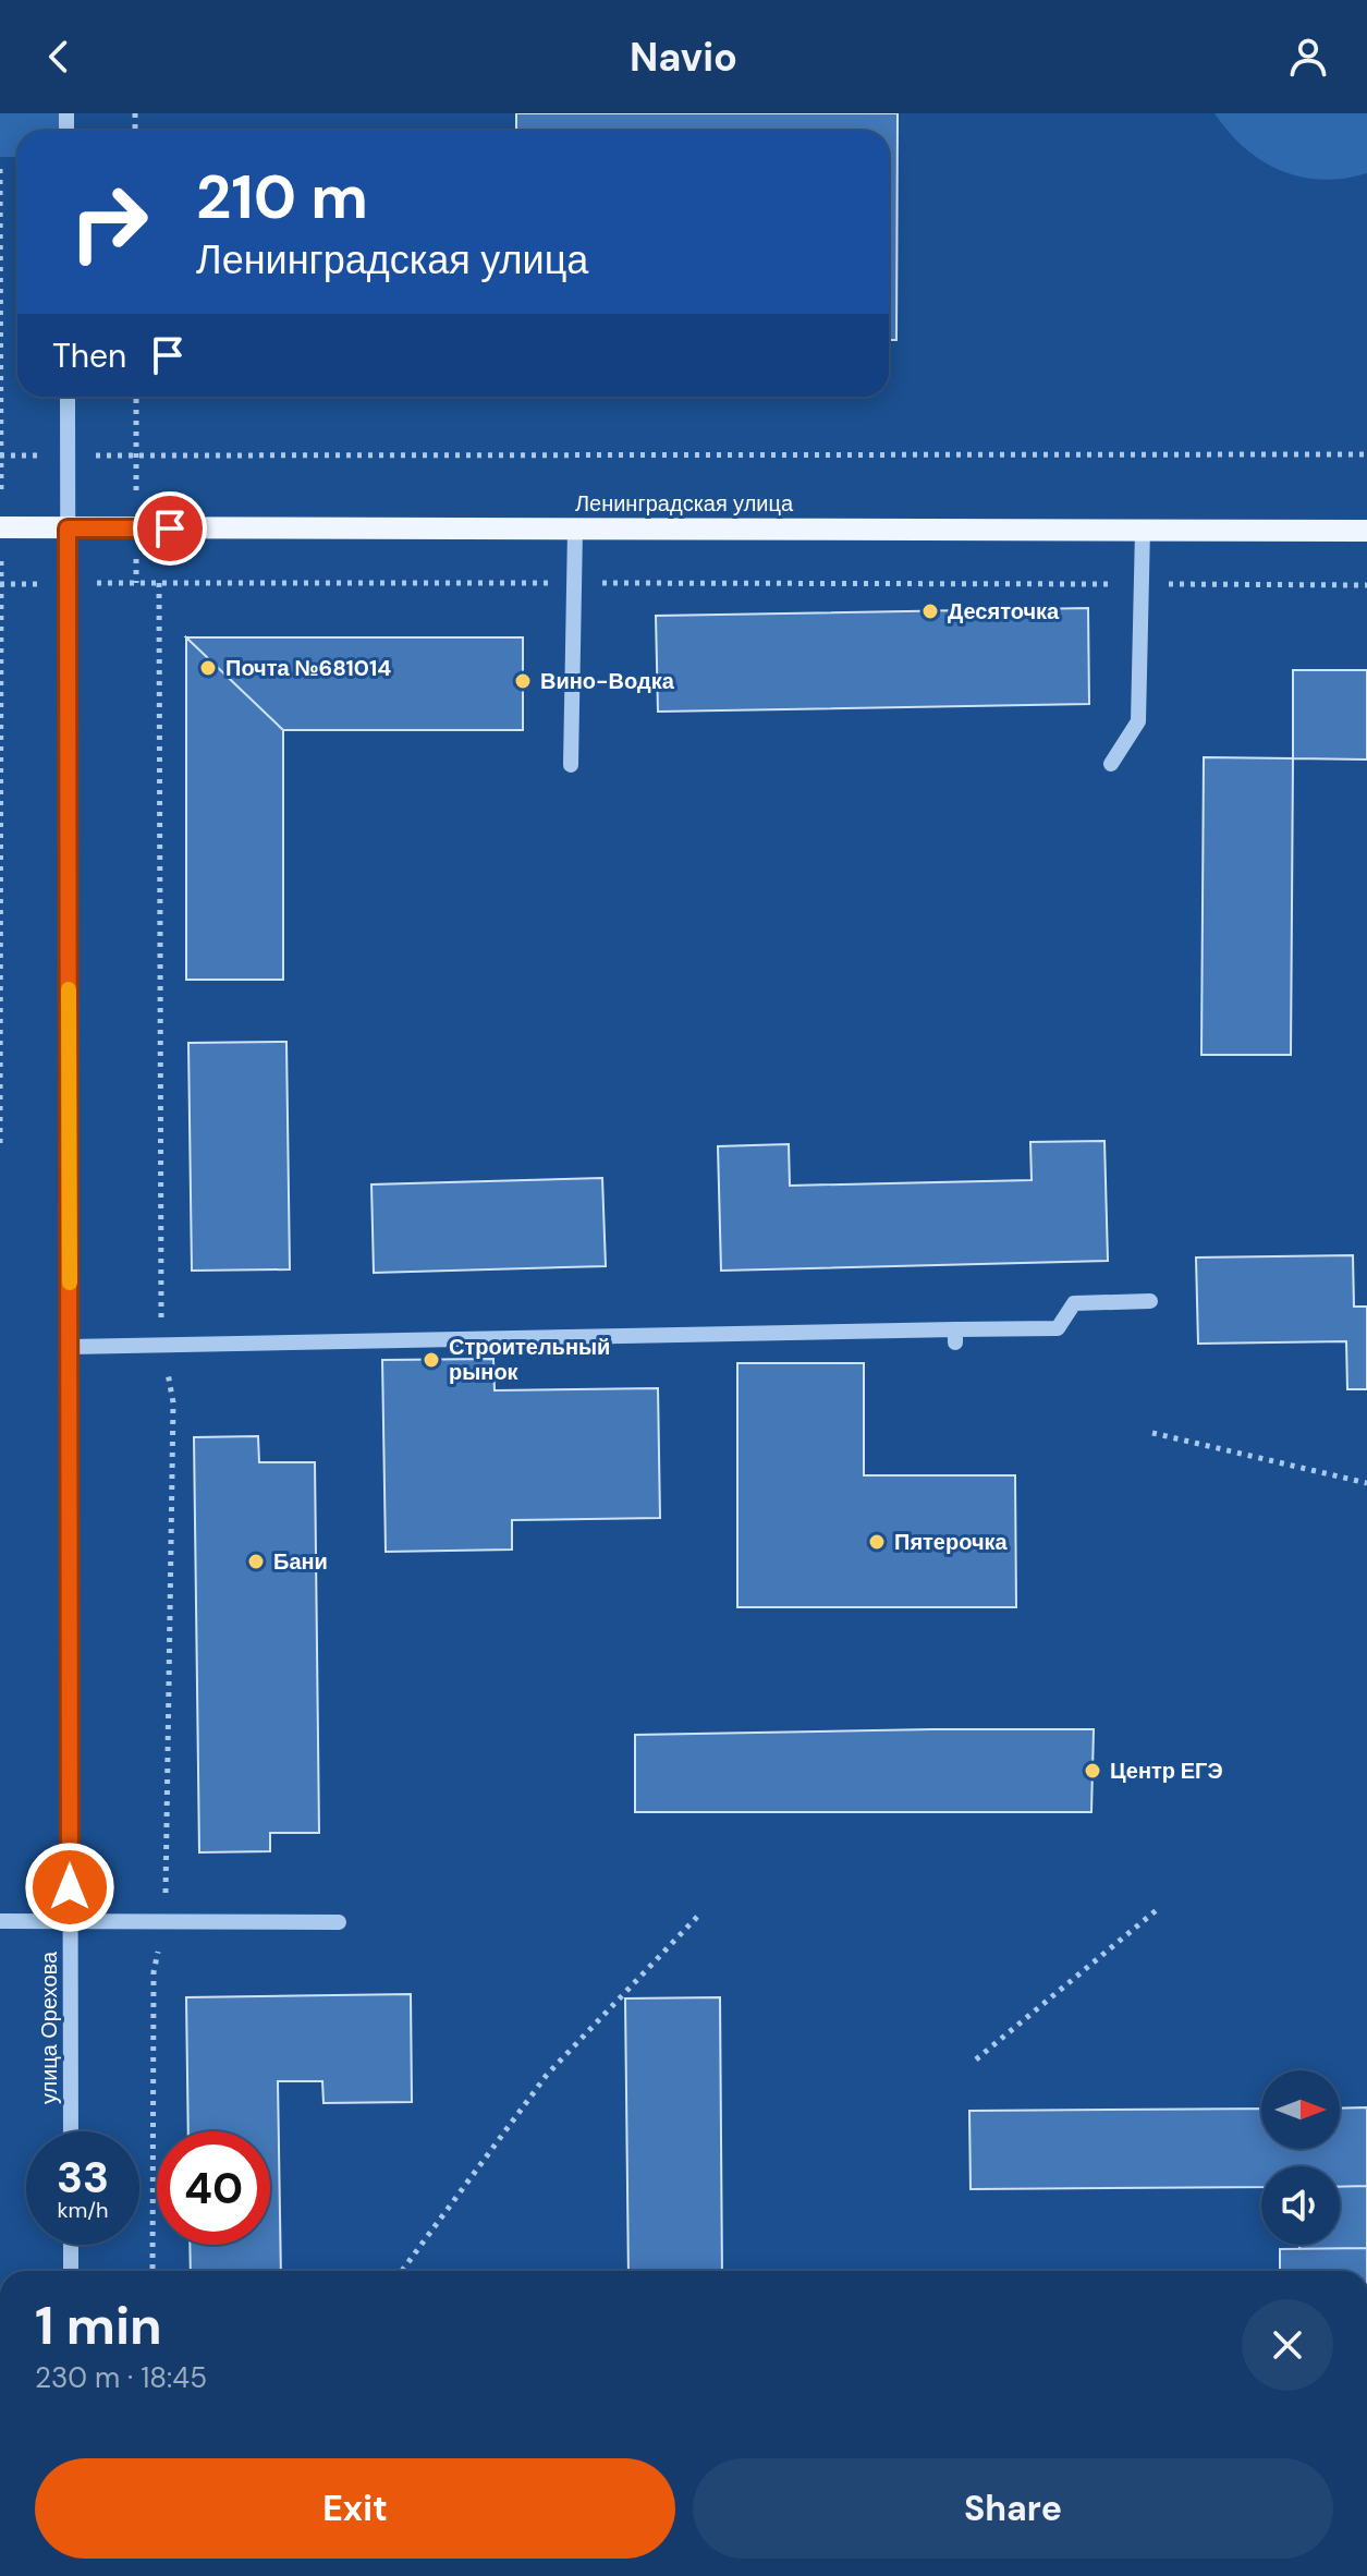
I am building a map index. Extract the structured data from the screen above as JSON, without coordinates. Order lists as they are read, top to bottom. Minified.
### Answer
{"streets":{"main road":["Ленинградская улица"],"street":["улица Орехова"]},"crossings":[["Ленинградская улица","улица Орехова"]],"places":["Десяточка","Почта №681014","Вино-Водка","Строительный рынок","Пятерочка","Бани","Центр ЕГЭ"],"north":"right","page":{"header":"Navio","turn":["210 m","Ленинградская улица"],"then":"Then","speed":"33 km/h","limit":"40","heading":["1 min","230 m · 18:45"],"buttons":["Exit","Share"]}}
